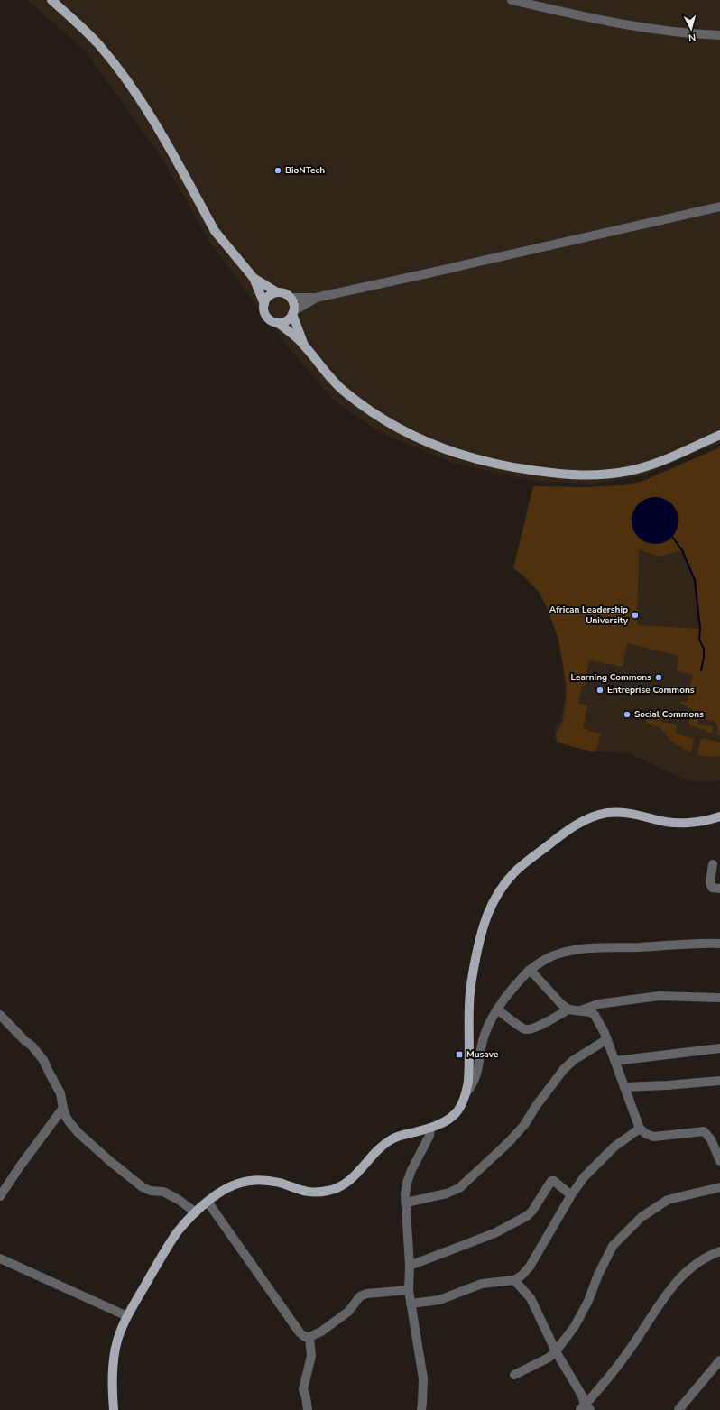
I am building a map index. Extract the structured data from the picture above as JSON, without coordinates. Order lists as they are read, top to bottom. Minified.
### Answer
{"places":{"other":["BioNTech","African Leadership University","Learning Commons","Entreprise Commons","Social Commons"],"transit":["Musave"]},"north":"bottom"}
